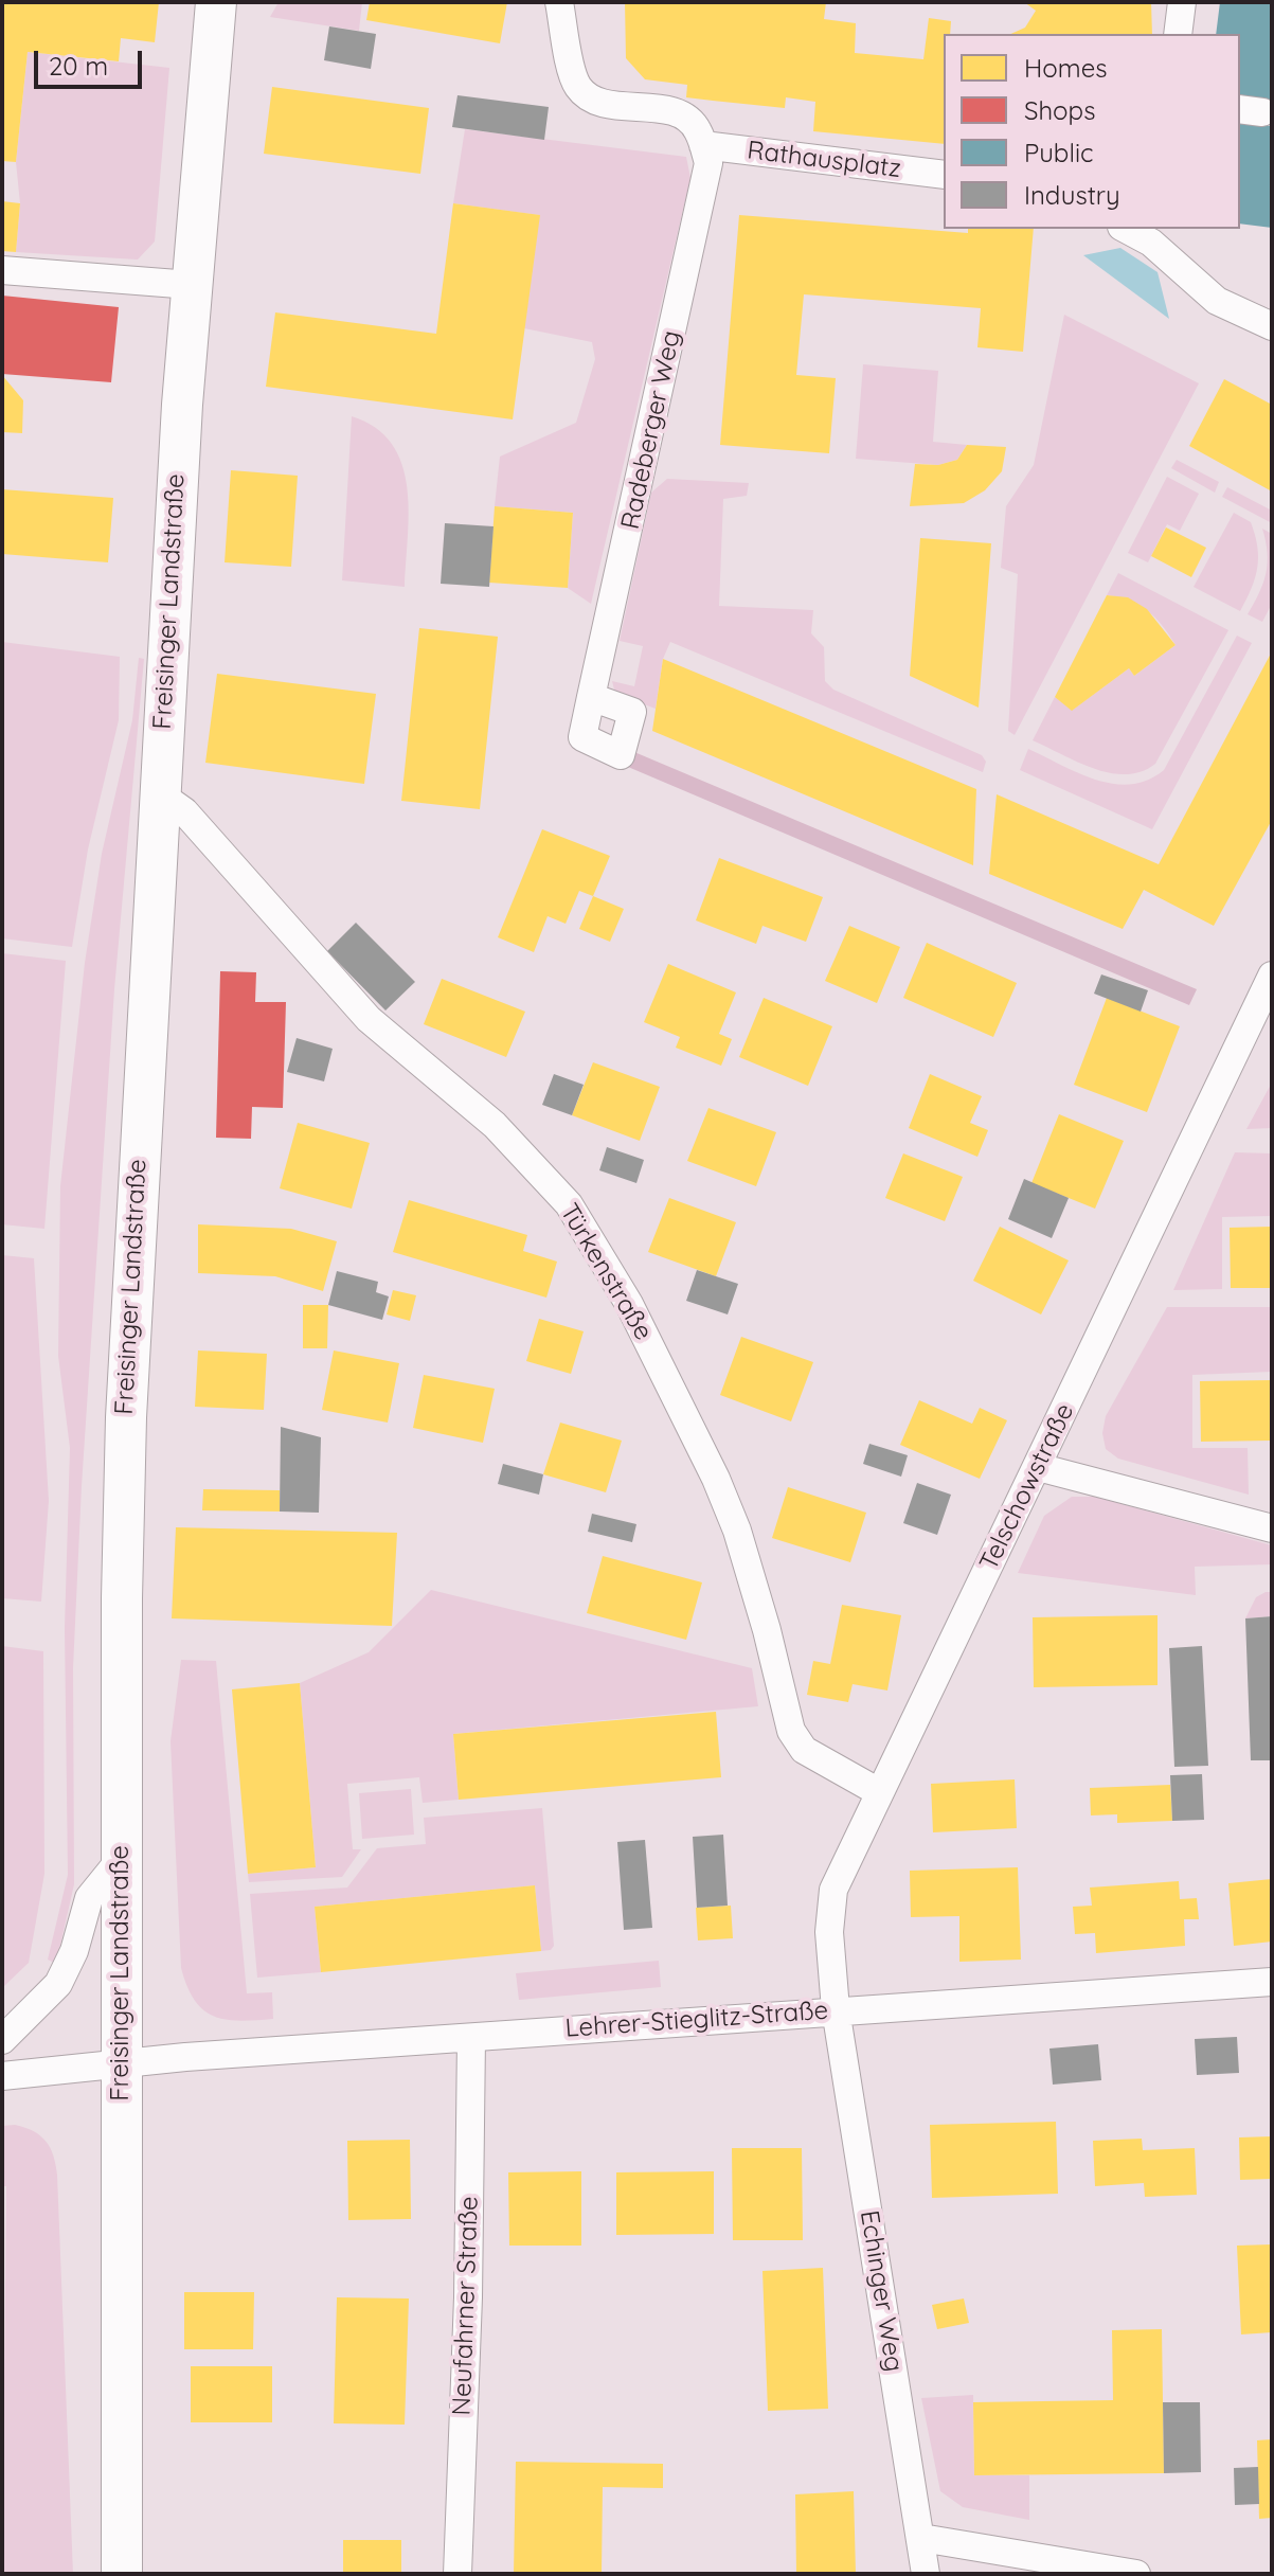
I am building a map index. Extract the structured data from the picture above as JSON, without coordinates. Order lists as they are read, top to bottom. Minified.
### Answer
{"streets":{"street":["Rathausplatz","Radeberger Weg","Freisinger Landstraße","Türkenstraße","Telschowstraße","Lehrer-Stieglitz-Straße","Echinger Weg","Neufahrner Straße"]},"crossings":[["Rathausplatz","Radeberger Weg"],["Freisinger Landstraße","Türkenstraße"],["Freisinger Landstraße","Lehrer-Stieglitz-Straße"],["Türkenstraße","Telschowstraße"],["Telschowstraße","Lehrer-Stieglitz-Straße"],["Telschowstraße","Echinger Weg"],["Lehrer-Stieglitz-Straße","Echinger Weg"],["Lehrer-Stieglitz-Straße","Neufahrner Straße"]],"legend":["Homes","Shops","Public","Industry"],"scale_bar":"20 m"}
